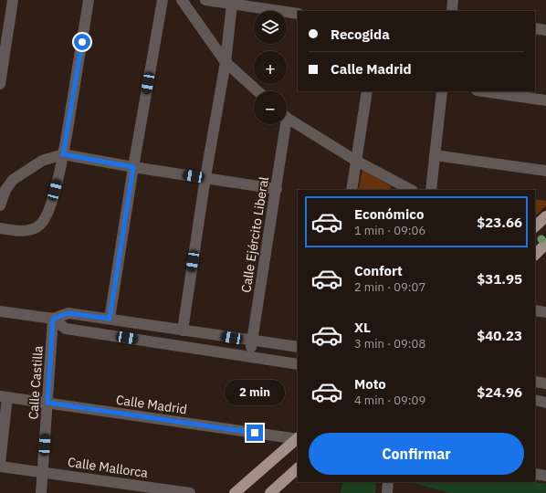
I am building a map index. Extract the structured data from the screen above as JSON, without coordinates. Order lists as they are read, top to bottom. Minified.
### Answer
{"streets":{"street":["Calle Ejército Liberal","Calle Castilla","Calle Madrid","Calle Mallorca"]},"crossings":[["Calle Castilla","Calle Madrid"],["Calle Castilla","Calle Mallorca"]],"page":{"map_buttons":["+","−"],"banner":["Recogida","Calle Madrid"],"list":[{"name":"Económico","note":"1 min · 09:06","value":"$23.66"},{"name":"Confort","note":"2 min · 09:07","value":"$31.95"},{"name":"XL","note":"3 min · 09:08","value":"$40.23"},{"name":"Moto","note":"4 min · 09:09","value":"$24.96"}],"bubble":"2 min","buttons":"Confirmar"}}
